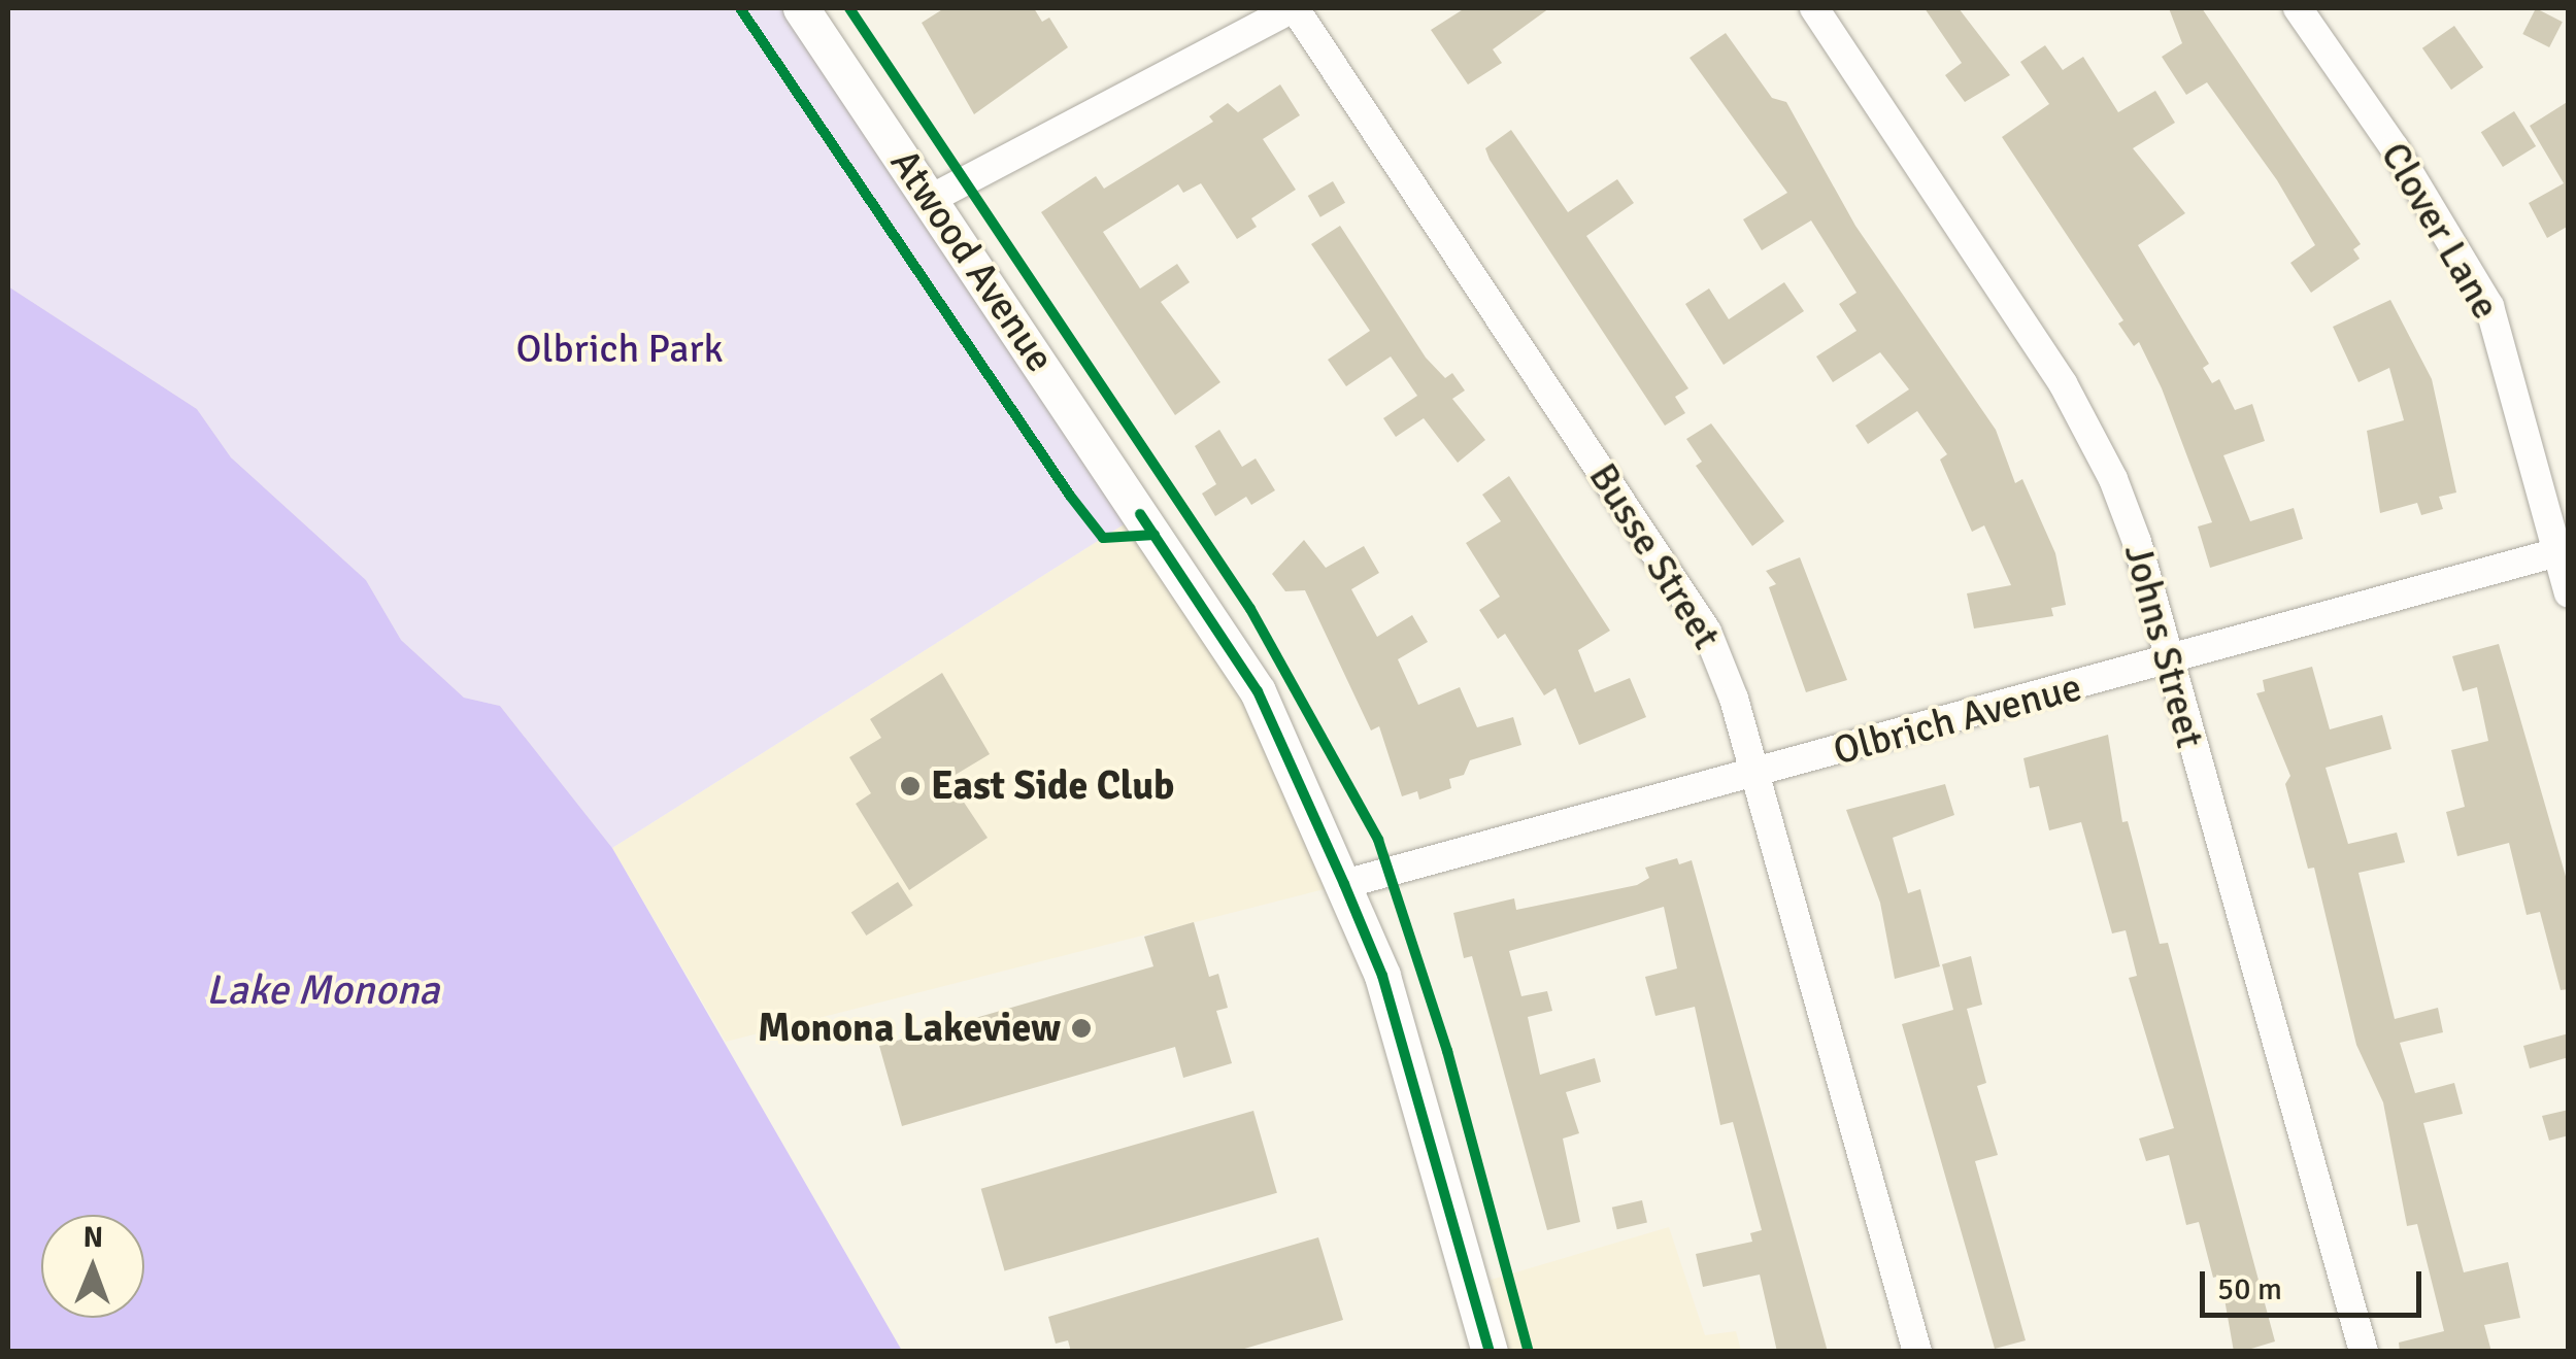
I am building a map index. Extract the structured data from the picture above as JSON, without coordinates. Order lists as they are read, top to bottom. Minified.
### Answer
{"streets":{"street":["Clover Lane","Atwood Avenue","Busse Street","Johns Street","Olbrich Avenue"]},"crossings":[["Clover Lane","Olbrich Avenue"],["Atwood Avenue","Olbrich Avenue"],["Busse Street","Olbrich Avenue"],["Johns Street","Olbrich Avenue"]],"water":["Lake Monona"],"parks":["Olbrich Park"],"places":["East Side Club","Monona Lakeview"],"scale_bar":"50 m","north":"top"}
